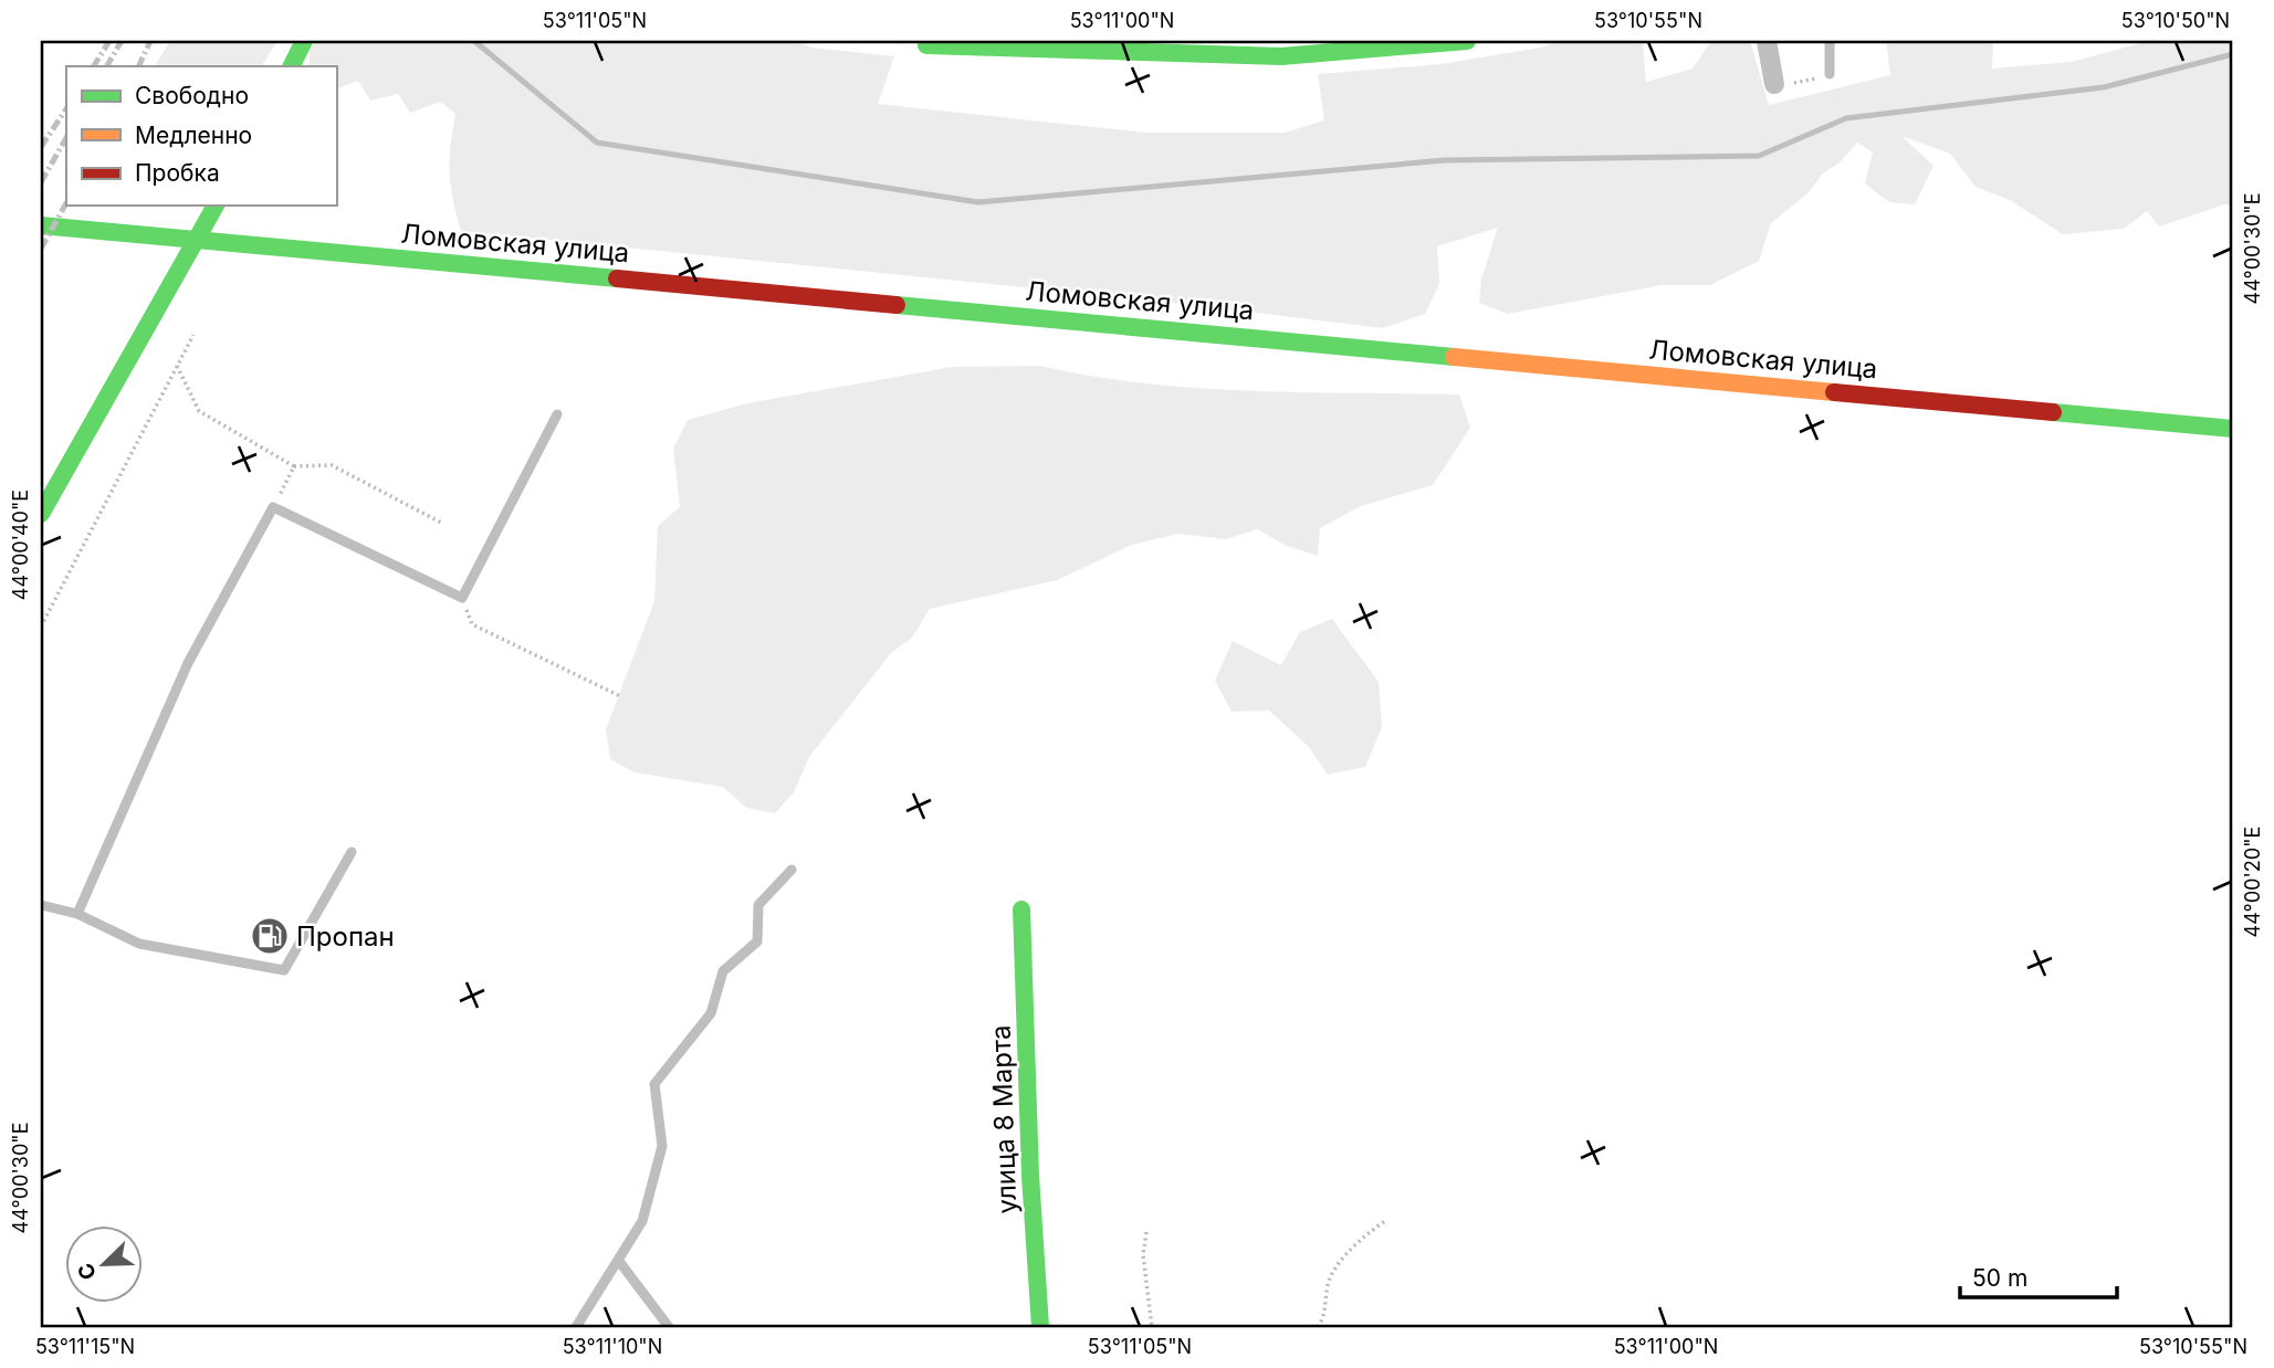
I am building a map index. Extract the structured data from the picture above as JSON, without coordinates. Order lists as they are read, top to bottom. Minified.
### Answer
{"streets":{"main road":["Ломовская улица","улица 8 Марта"]},"places":{"fuel station":["Пропан"]},"legend":["Свободно","Медленно","Пробка"],"scale_bar":"50 m","north":"bottom left","coordinates":["53°11'05\"N","53°11'00\"N","53°10'55\"N","53°10'50\"N","44°00'30\"E","44°00'40\"E","44°00'20\"E","53°11'15\"N","53°11'10\"N"]}
